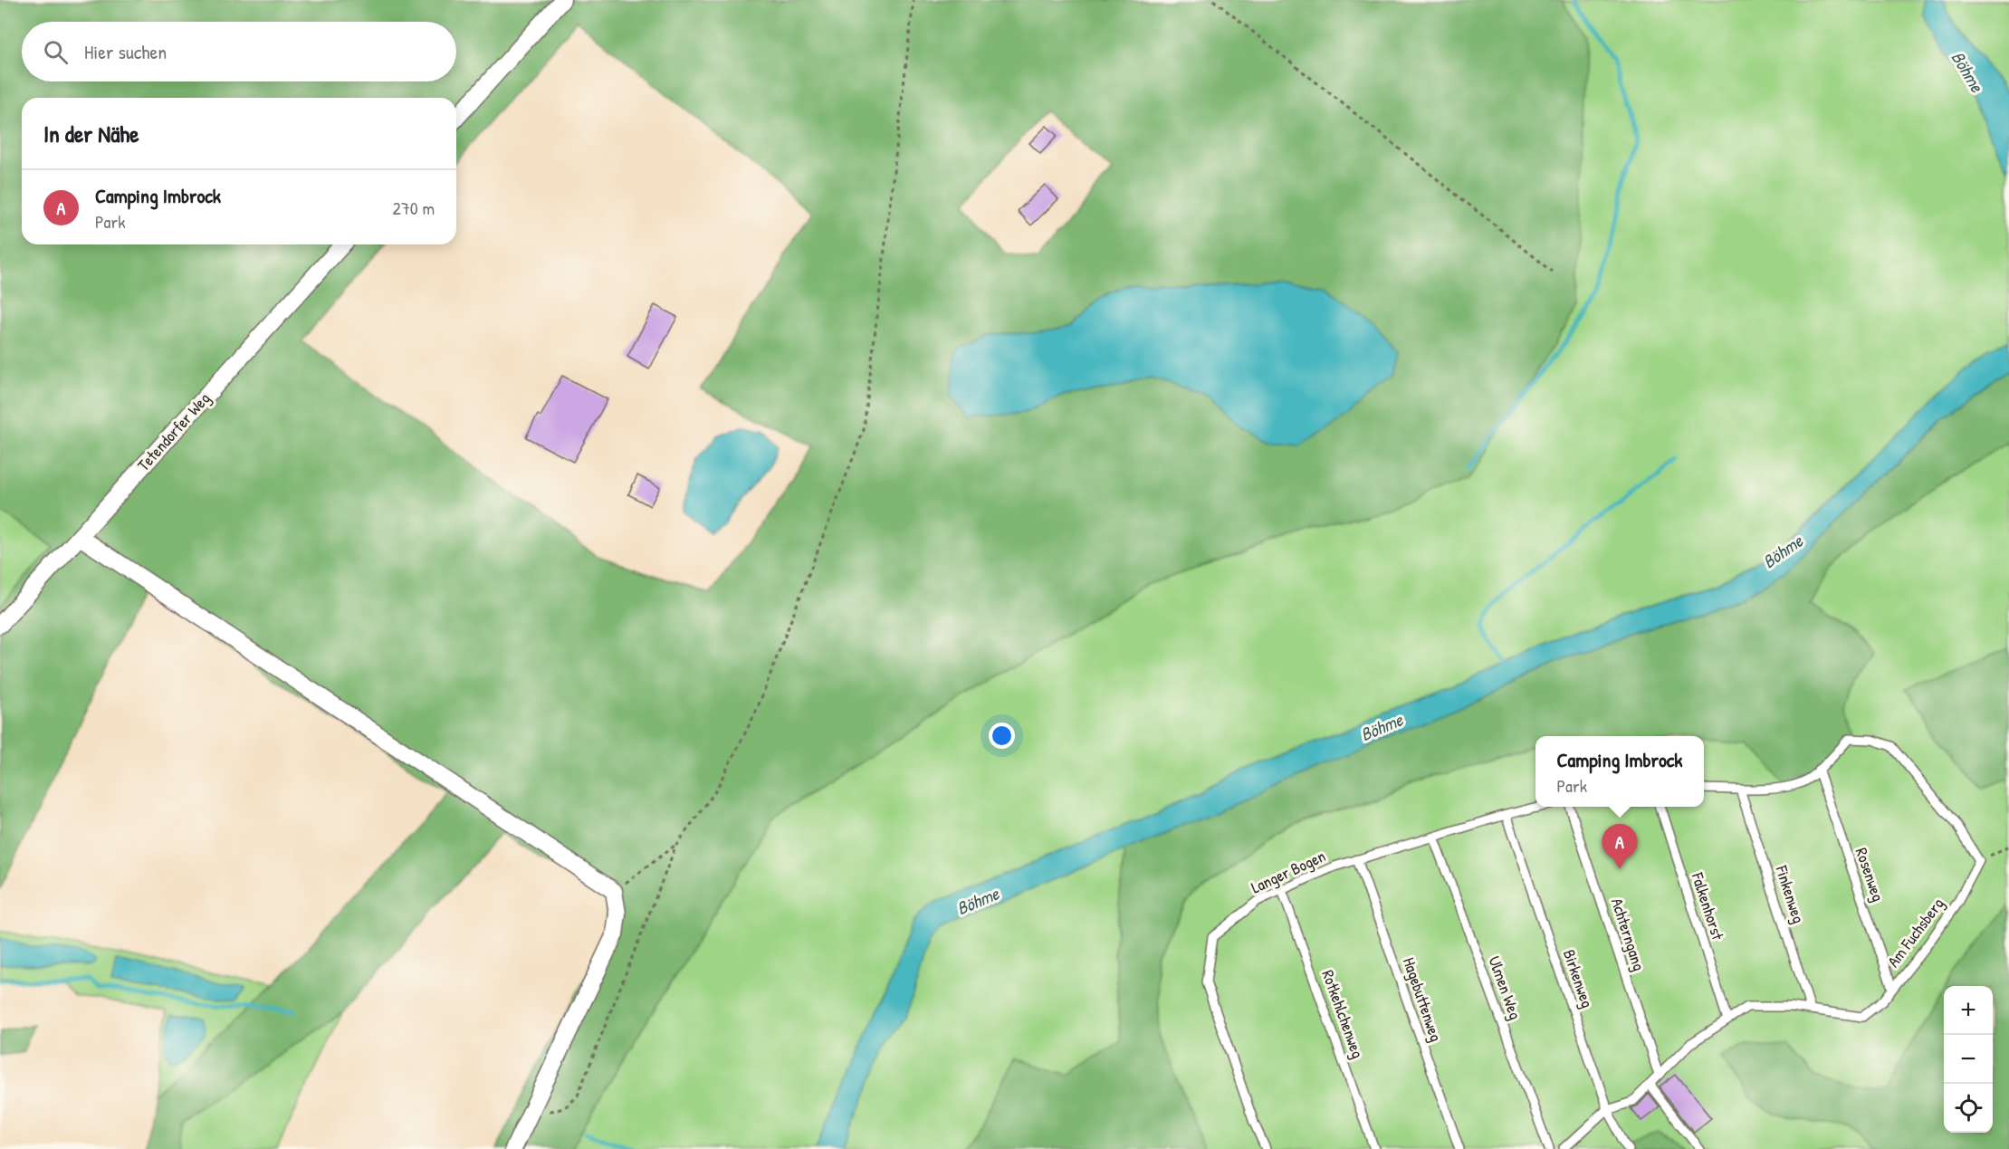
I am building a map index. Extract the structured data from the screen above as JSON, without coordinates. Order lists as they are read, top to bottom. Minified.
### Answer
{"streets":{"street":["Tetendorfer Weg"],"lane":["Langer Bogen","Rosenweg","Finkenweg","Falkenhorst","Am Fuchsberg","Achterngang","Birkenweg","Ulmen Weg","Hagebuttenweg","Rotkehlchenweg"]},"crossings":[["Langer Bogen","Birkenweg"],["Langer Bogen","Ulmen Weg"],["Langer Bogen","Hagebuttenweg"],["Langer Bogen","Rotkehlchenweg"],["Rosenweg","Am Fuchsberg"],["Finkenweg","Am Fuchsberg"],["Falkenhorst","Am Fuchsberg"],["Am Fuchsberg","Achterngang"],["Am Fuchsberg","Birkenweg"]],"water":["Böhme"],"page":{"search":"Hier suchen","heading":"In der Nähe","list":[{"mark":"A","name":"Camping Imbrock","note":"Park","value":"270 m"}],"popup":["Camping Imbrock","Park"],"pins":"A","map_buttons":["+","−"]}}
